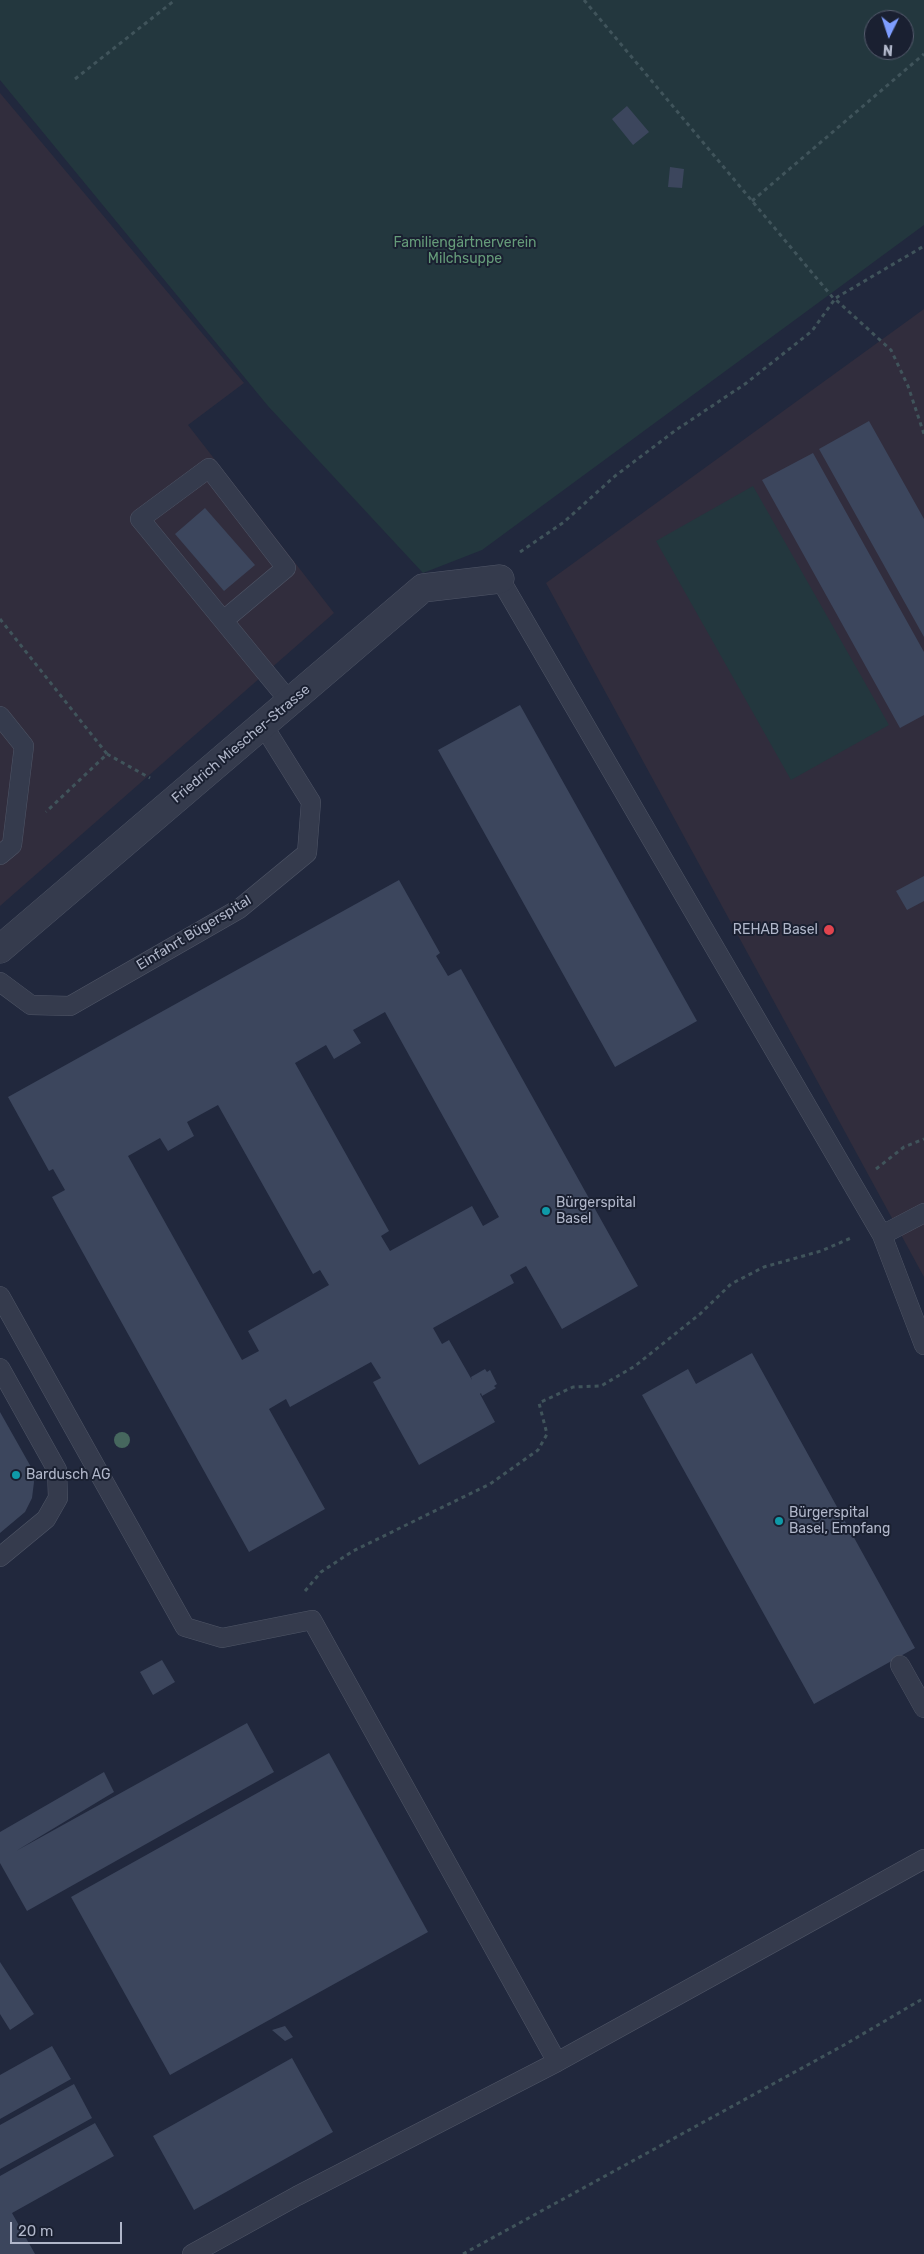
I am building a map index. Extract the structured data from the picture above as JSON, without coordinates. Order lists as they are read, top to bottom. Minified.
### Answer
{"streets":{"street":["Friedrich Miescher-Strasse"],"lane":["Einfahrt Bügerspital"]},"crossings":[["Friedrich Miescher-Strasse","Einfahrt Bügerspital"]],"parks":["Familiengärtnerverein Milchsuppe"],"places":["REHAB Basel","Bürgerspital Basel","Bardusch AG","Bürgerspital Basel, Empfang"],"scale_bar":"20 m","north":"bottom"}
